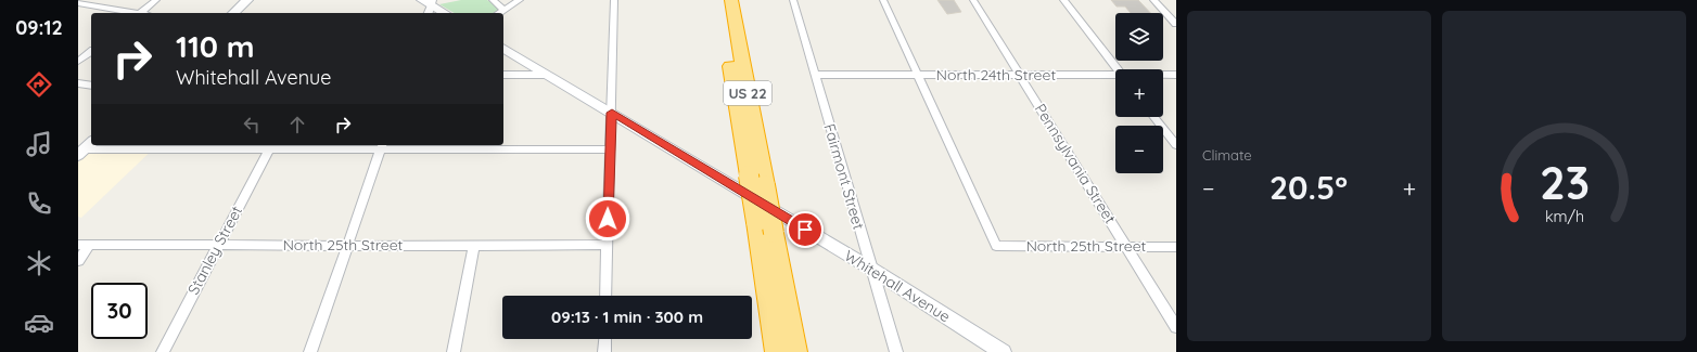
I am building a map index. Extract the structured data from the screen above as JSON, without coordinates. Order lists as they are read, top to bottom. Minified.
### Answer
{"streets":{"highway":["US 22"],"street":["North 24th Street","Pennsylvania Street","Fairmont Street","North 25th Street","Stanley Street","Whitehall Avenue"]},"crossings":[["North 24th Street","Pennsylvania Street"],["North 24th Street","Fairmont Street"],["North 24th Street","North 25th Street"],["Pennsylvania Street","North 25th Street"],["Fairmont Street","Whitehall Avenue"],["North 25th Street","Stanley Street"]],"page":{"tabs":"09:12","tile":"Climate","map_buttons":["+","−"],"turn":["110 m","Whitehall Avenue"],"heat":["−","20.5°","+"],"limit":"30","trip":"09:13 · 1 min · 300 m","gauge":["23","km/h"]}}
